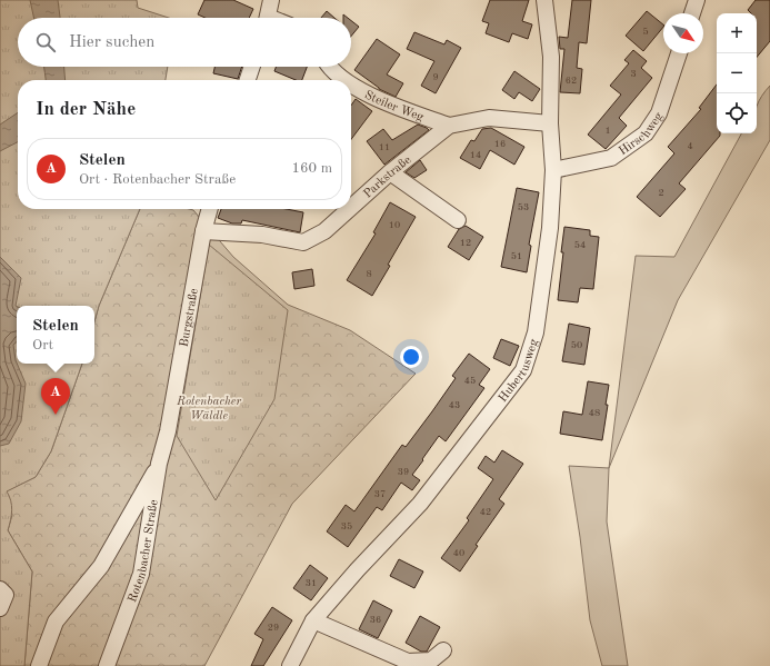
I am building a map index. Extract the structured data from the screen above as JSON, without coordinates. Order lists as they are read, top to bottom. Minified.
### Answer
{"streets":{"street":["Steiler Weg","Hirschweg","Parkstraße","Burgstraße","Hubertusweg","Rotenbacher Straße"]},"crossings":[["Steiler Weg","Parkstraße"],["Hirschweg","Hubertusweg"],["Parkstraße","Burgstraße"],["Parkstraße","Hubertusweg"],["Burgstraße","Rotenbacher Straße"]],"parks":["Rotenbacher Wäldle"],"house_numbers":["5","3","9","62","1","16","4","11","14","2","53","10","12","54","51","8","50","45","43","48","39","37","42","35","40","31","36","29"],"north":"bottom right","page":{"map_buttons":["+","−"],"search":"Hier suchen","heading":"In der Nähe","list":[{"mark":"A","name":"Stelen","note":"Ort · Rotenbacher Straße","value":"160 m"}],"popup":["Stelen","Ort"],"pins":"A"}}
